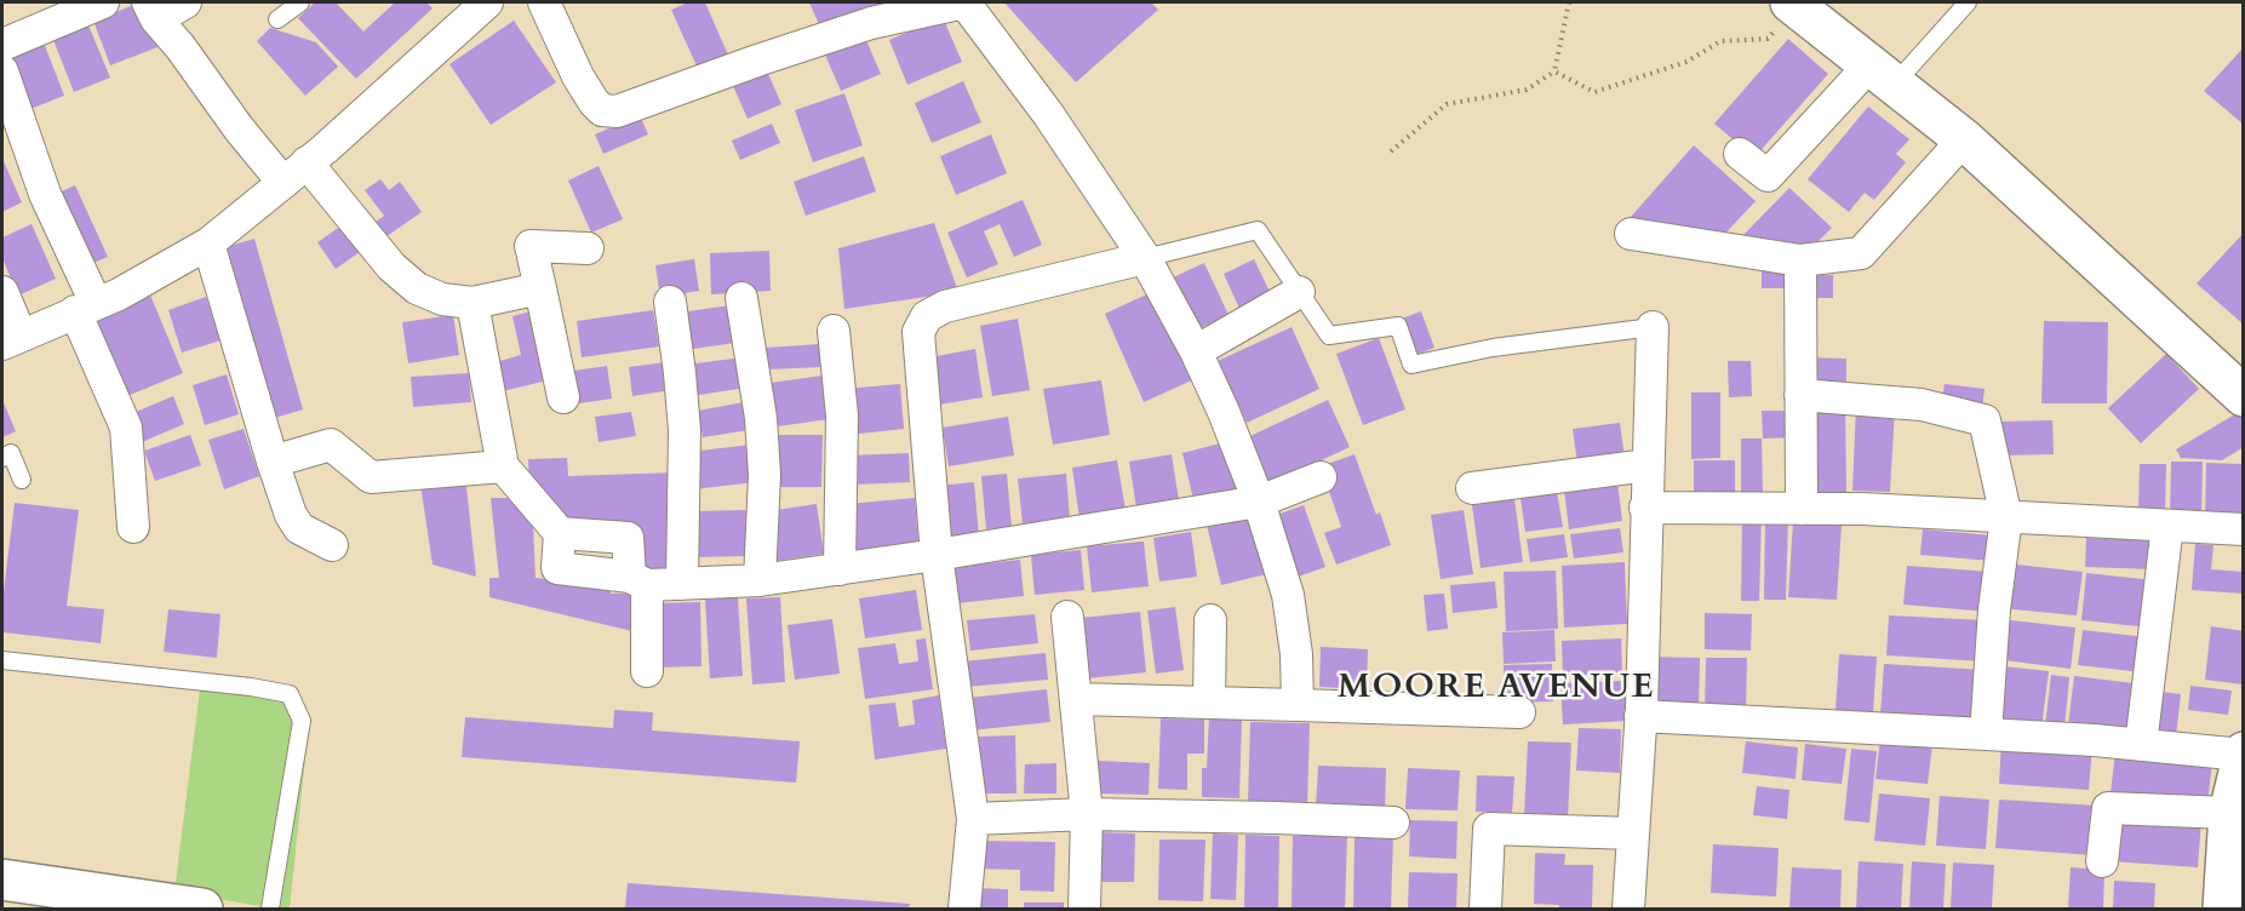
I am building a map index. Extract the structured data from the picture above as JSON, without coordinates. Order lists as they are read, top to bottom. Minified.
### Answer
{"districts":["MOORE AVENUE"]}
